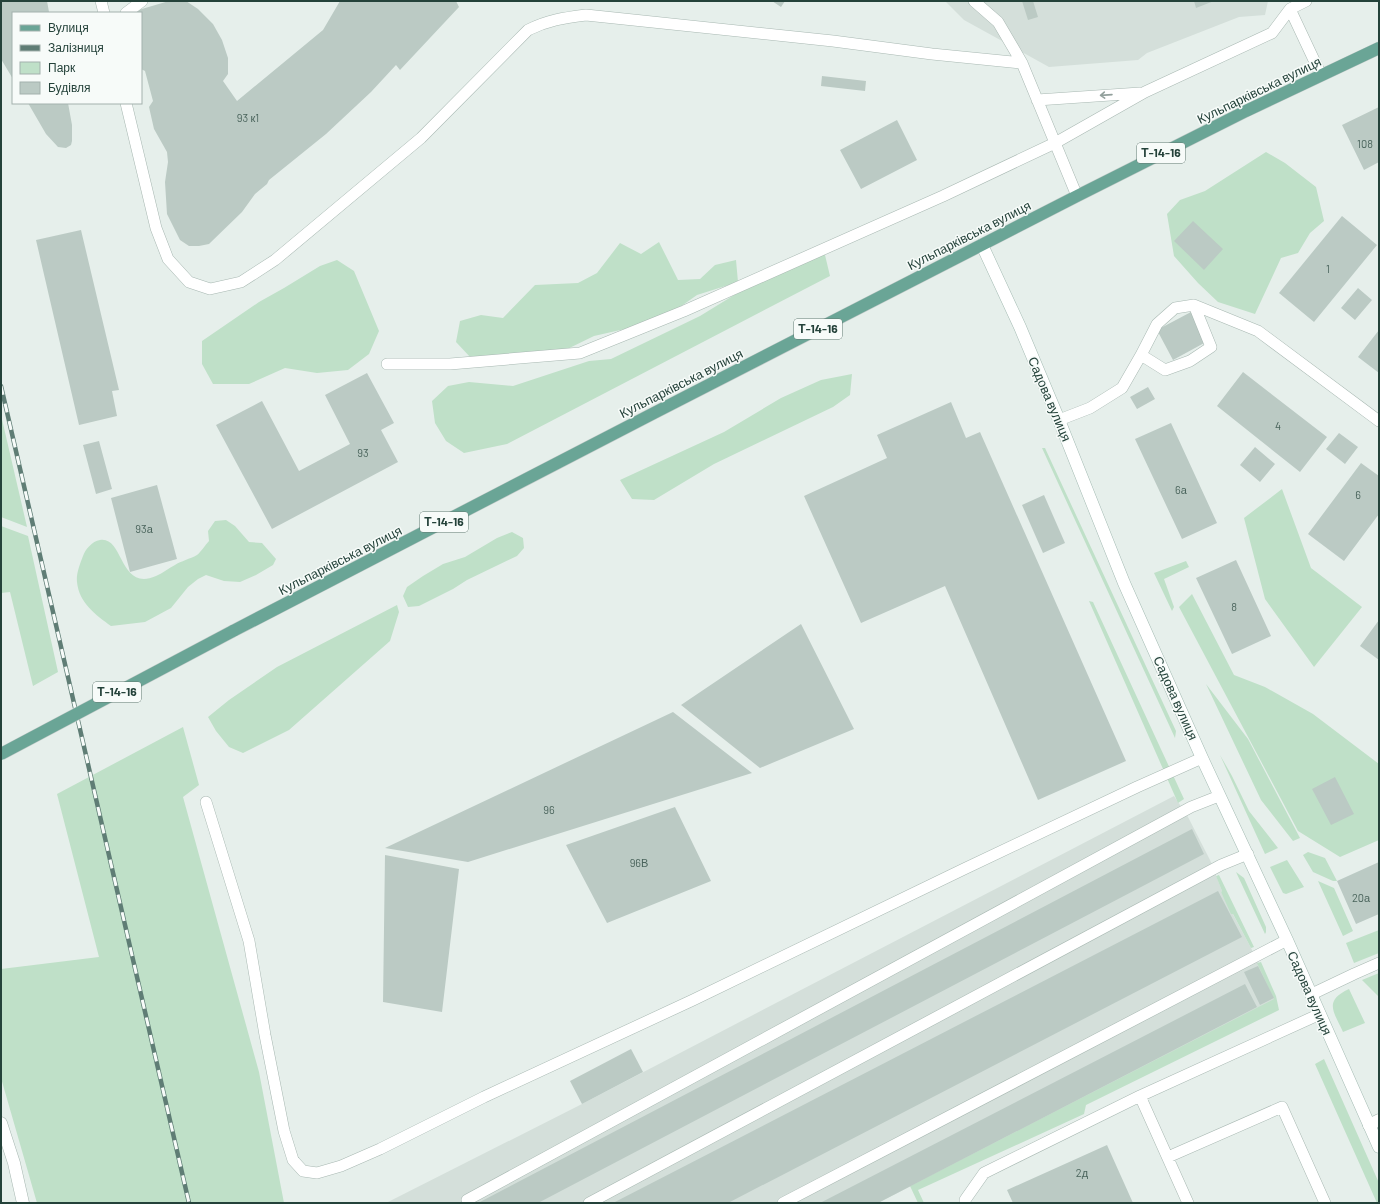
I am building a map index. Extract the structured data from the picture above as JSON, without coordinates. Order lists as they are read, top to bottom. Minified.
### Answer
{"streets":{"main road":["Кульпарківська вулиця","Т-14-16"],"street":["Садова вулиця"]},"crossings":[["Кульпарківська вулиця","Садова вулиця"]],"house_numbers":["93 к1","108","1","4","93","6а","6","93а","8","96","96В","20а","2д"],"legend":["Вулиця","Залізниця","Парк","Будівля"]}
